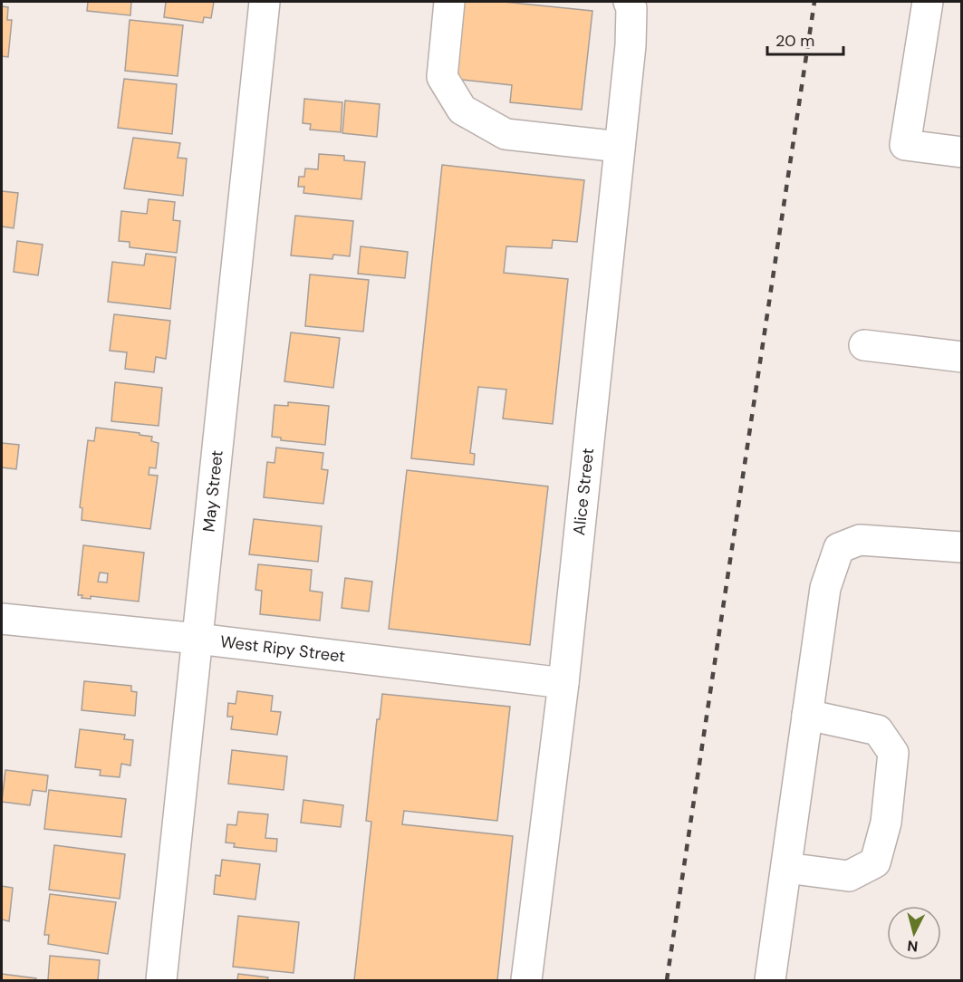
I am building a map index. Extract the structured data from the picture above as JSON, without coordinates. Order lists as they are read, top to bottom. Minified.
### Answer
{"streets":{"street":["May Street","Alice Street","West Ripy Street"]},"crossings":[["May Street","West Ripy Street"],["Alice Street","West Ripy Street"]],"scale_bar":"20 m","north":"bottom"}
